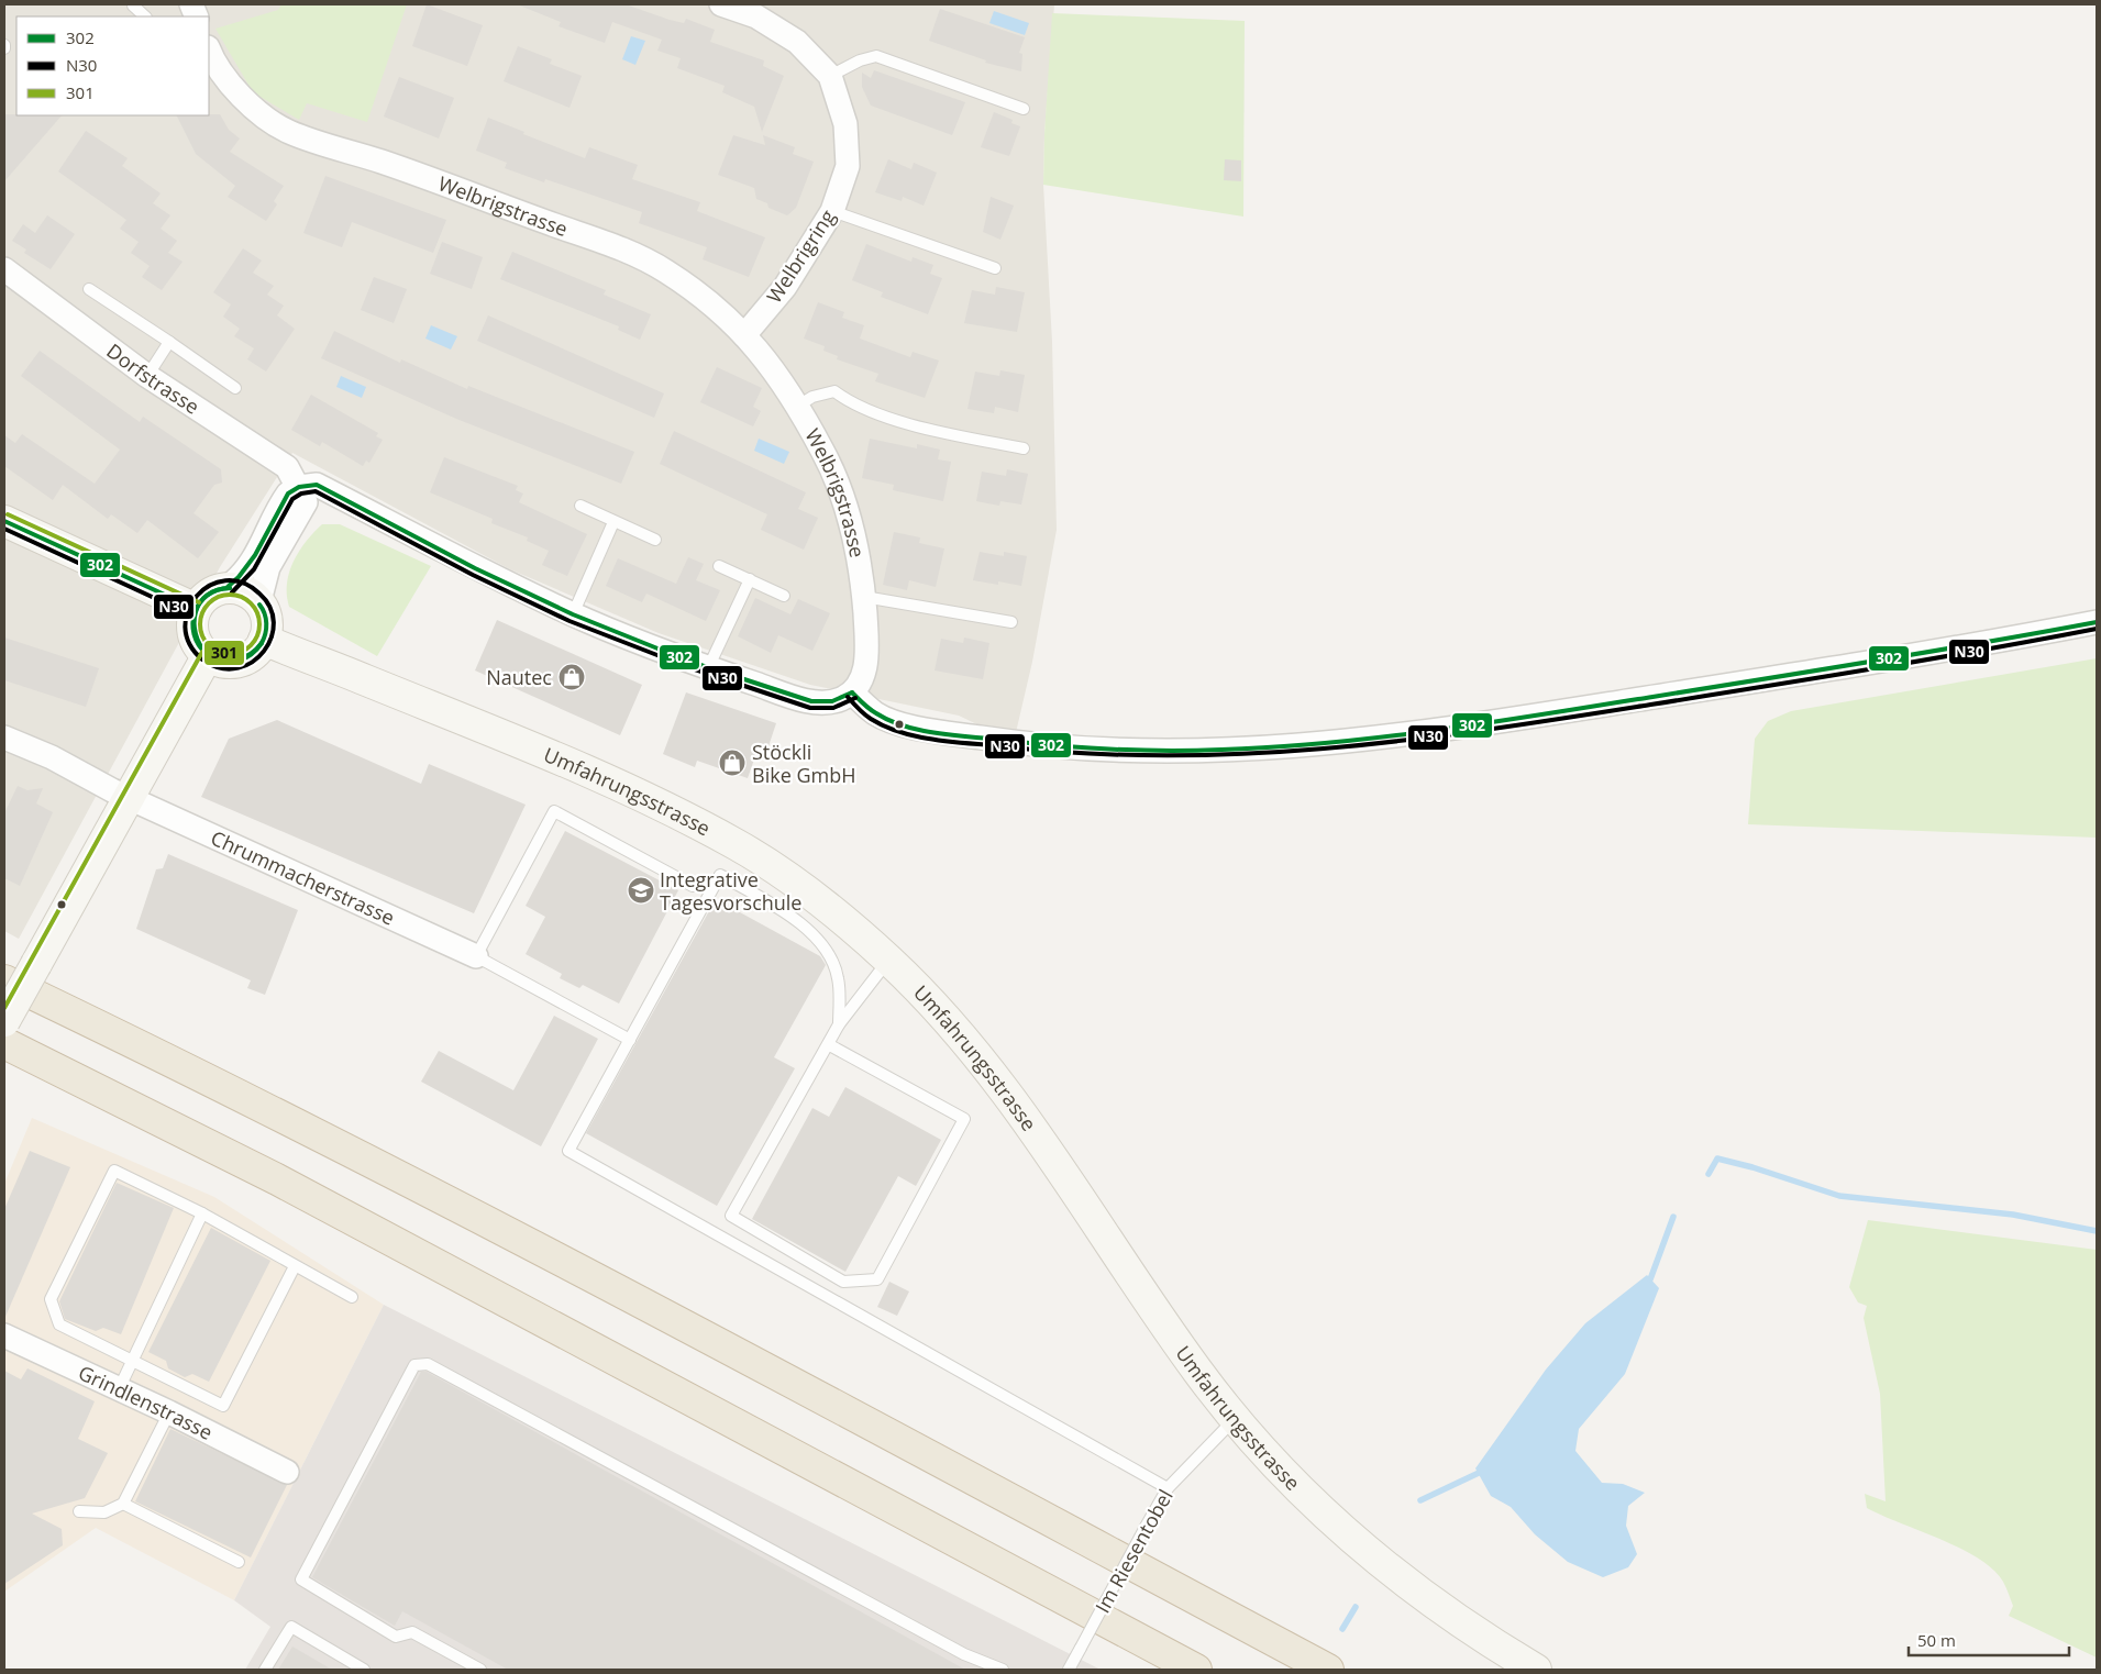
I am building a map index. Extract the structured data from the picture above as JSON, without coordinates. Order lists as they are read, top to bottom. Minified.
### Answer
{"streets":{"main road":["Umfahrungsstrasse"],"street":["Welbrigstrasse","Welbrigring","Dorfstrasse","Chrummacherstrasse","Grindlenstrasse"],"lane":["Im Riesentobel"]},"crossings":[["Welbrigstrasse","Welbrigring"],["Umfahrungsstrasse","Im Riesentobel"]],"places":{"shop":["Nautec","Stöckli Bike GmbH"],"school or university":["Integrative Tagesvorschule"]},"lines":["transit line 302","transit line N30","transit line 301"],"legend":["302","N30","301"],"scale_bar":"50 m"}
